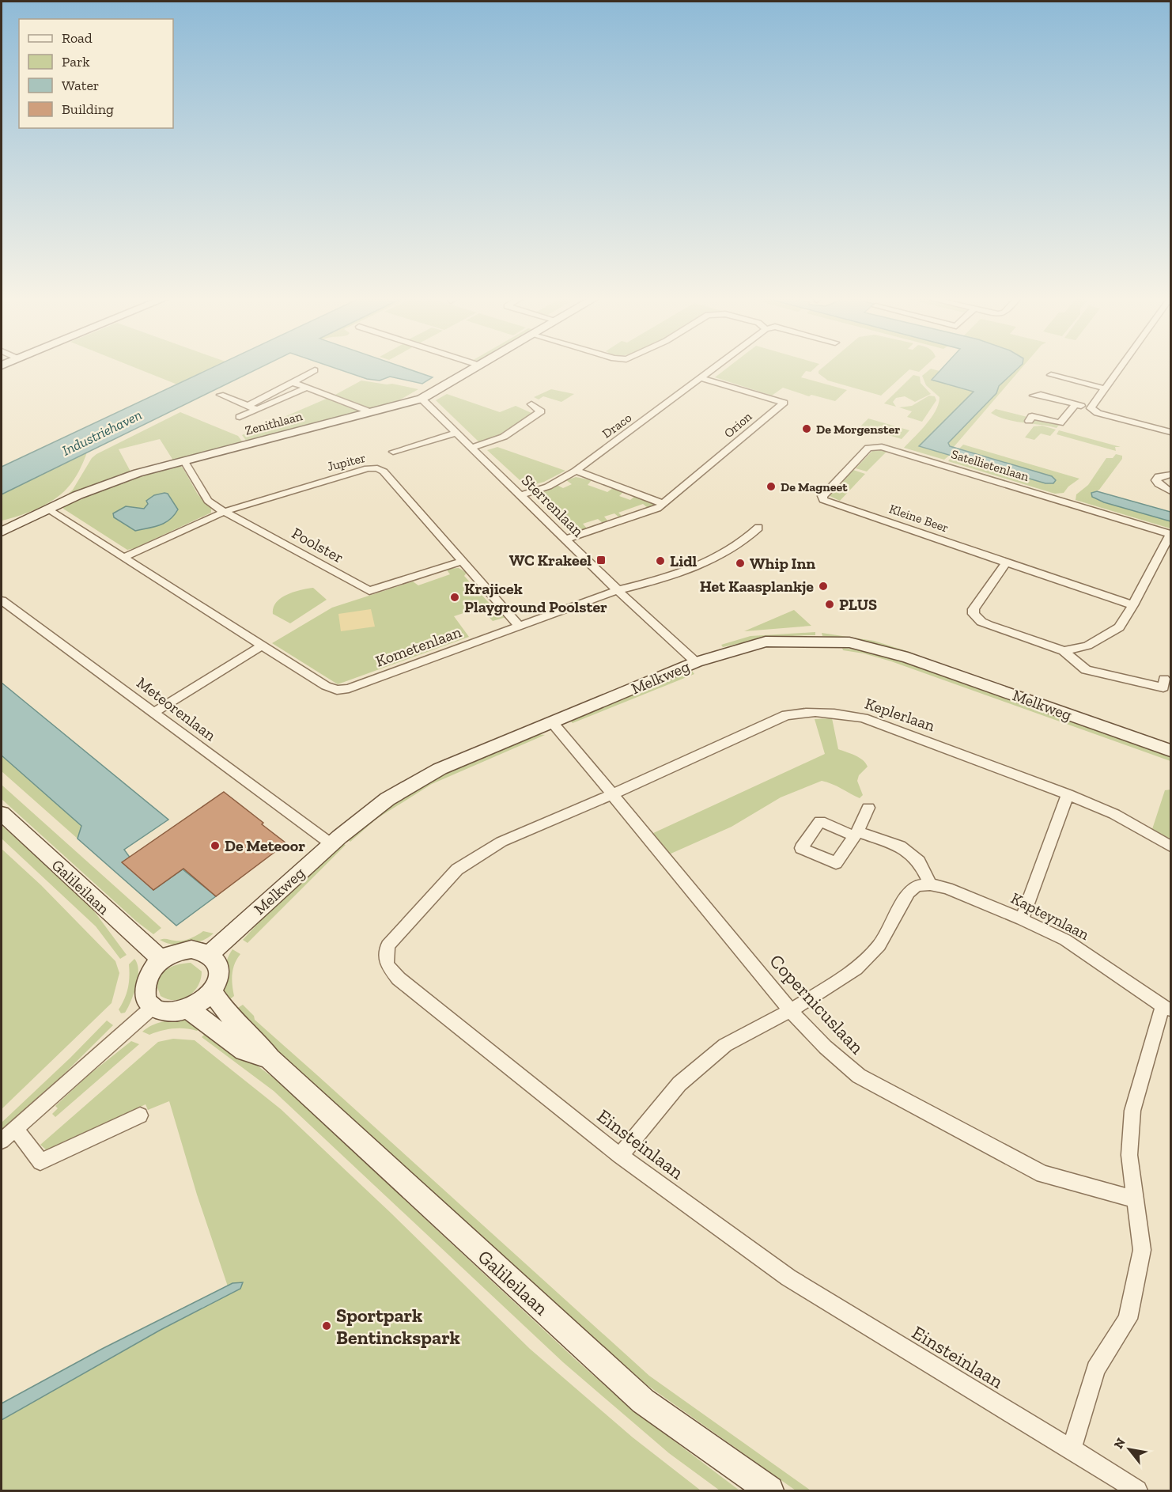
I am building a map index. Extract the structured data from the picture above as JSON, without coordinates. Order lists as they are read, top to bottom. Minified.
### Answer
{"streets":{"street":["Zenithlaan","Orion","Draco","Jupiter","Satellietenlaan","Sterrenlaan","Kleine Beer","Poolster","Kometenlaan","Melkweg","Meteorenlaan","Keplerlaan","Galileilaan","Kapteynlaan","Copernicuslaan","Einsteinlaan"]},"crossings":[["Zenithlaan","Sterrenlaan"],["Zenithlaan","Poolster"],["Zenithlaan","Kometenlaan"],["Orion","Draco"],["Orion","Sterrenlaan"],["Draco","Sterrenlaan"],["Jupiter","Poolster"],["Jupiter","Kometenlaan"],["Satellietenlaan","Kleine Beer"],["Sterrenlaan","Kometenlaan"],["Sterrenlaan","Melkweg"],["Melkweg","Meteorenlaan"],["Melkweg","Galileilaan"],["Melkweg","Copernicuslaan"],["Keplerlaan","Copernicuslaan"],["Keplerlaan","Einsteinlaan"],["Copernicuslaan","Einsteinlaan"]],"water":["Industriehaven"],"places":{"other":["De Morgenster","De Magneet","Lidl","Whip Inn","Het Kaasplankje","Krajicek Playground Poolster","PLUS","De Meteoor","Sportpark Bentinckspark"],"transit":["WC Krakeel"]},"legend":["Road","Park","Water","Building"],"north":"top left"}
